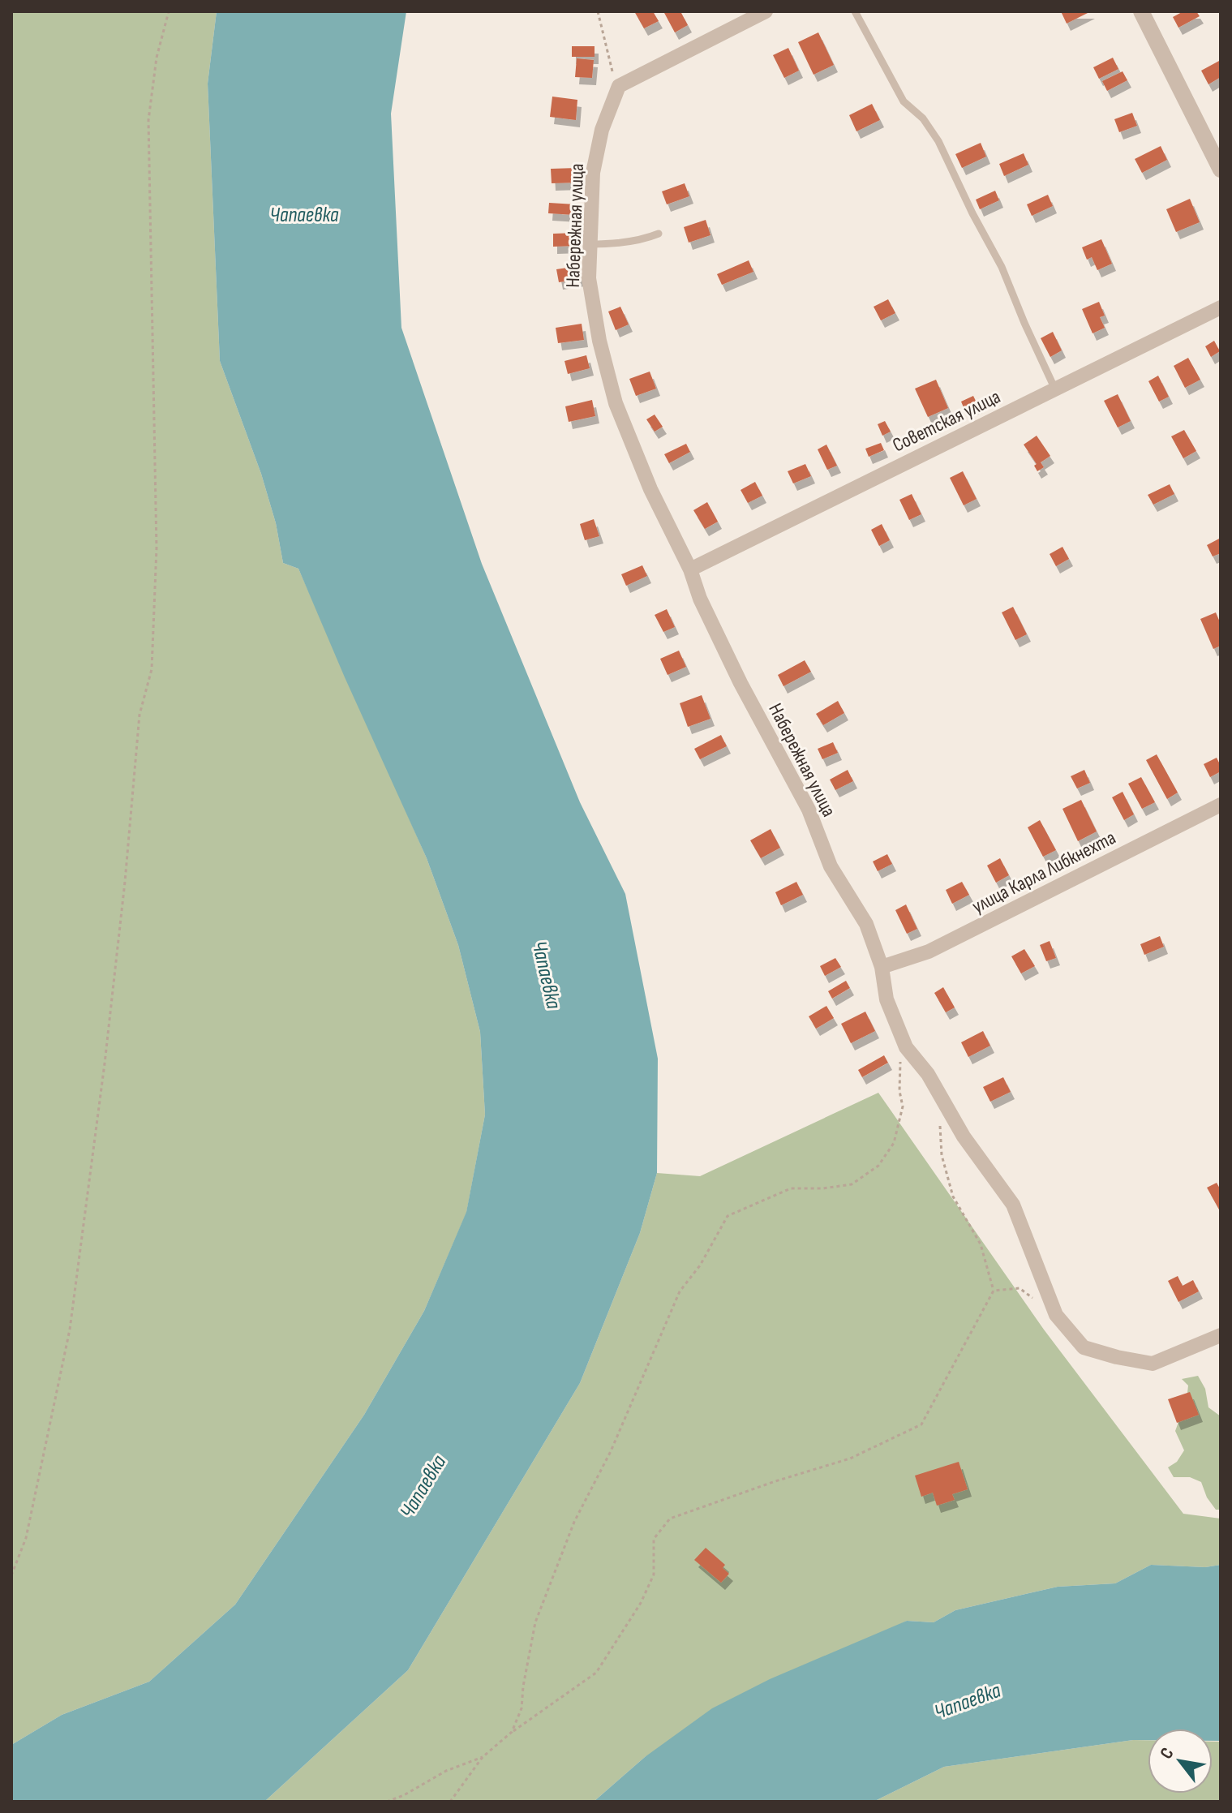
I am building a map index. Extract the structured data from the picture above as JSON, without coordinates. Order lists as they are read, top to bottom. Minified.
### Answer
{"streets":{"street":["Набережная улица","Советская улица","улица Карла Либкнехта"]},"crossings":[["Набережная улица","Советская улица"],["Набережная улица","улица Карла Либкнехта"]],"water":["Чапаевка"],"north":"top left"}
